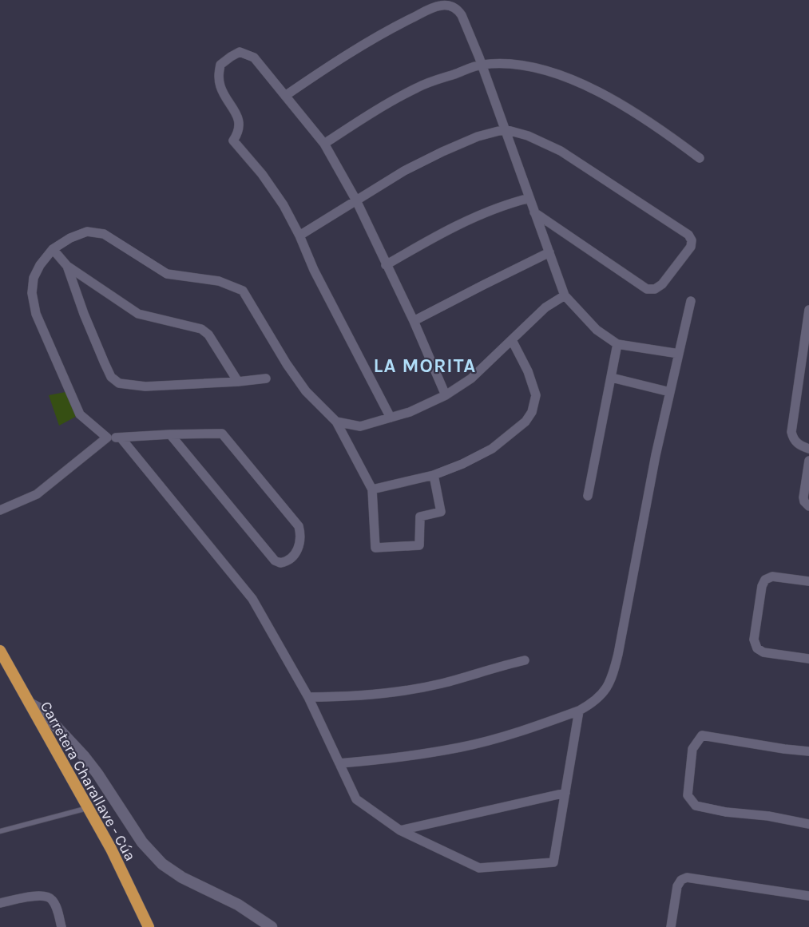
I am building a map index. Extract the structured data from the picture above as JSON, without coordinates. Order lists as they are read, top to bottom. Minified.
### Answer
{"streets":{"highway":["Carretera Charallave - Cúa"]},"districts":["LA MORITA"]}
